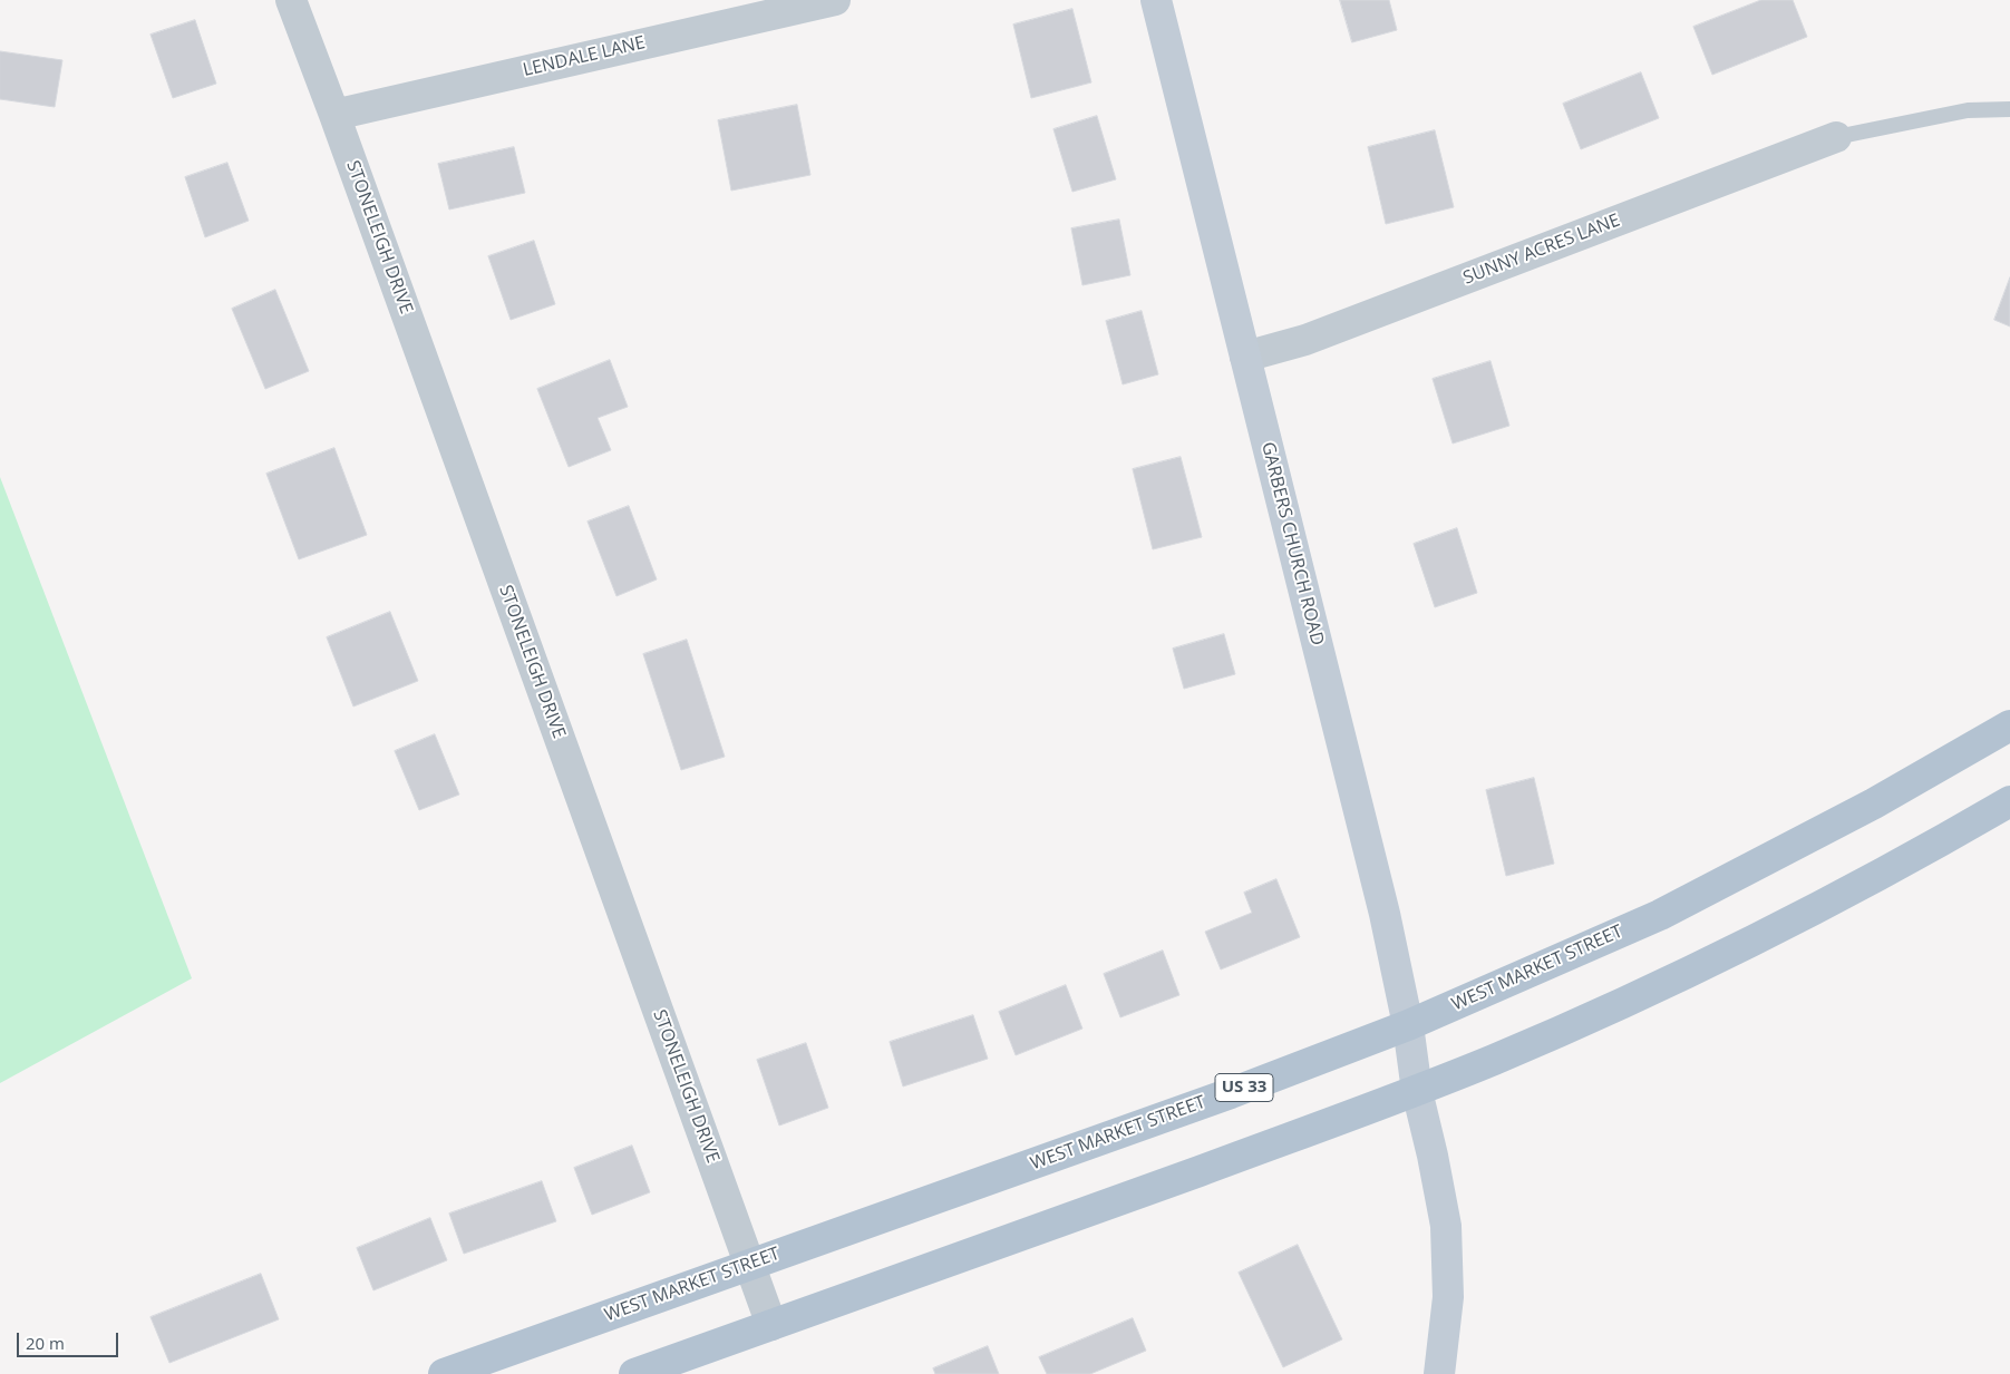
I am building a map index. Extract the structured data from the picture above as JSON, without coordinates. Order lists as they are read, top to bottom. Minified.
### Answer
{"streets":{"main road":["WEST MARKET STREET","US 33"],"street":["LENDALE LANE","STONELEIGH DRIVE","SUNNY ACRES LANE","GARBERS CHURCH ROAD"]},"crossings":[["LENDALE LANE","STONELEIGH DRIVE"],["STONELEIGH DRIVE","WEST MARKET STREET"],["SUNNY ACRES LANE","GARBERS CHURCH ROAD"],["GARBERS CHURCH ROAD","WEST MARKET STREET"]],"scale_bar":"20 m"}
